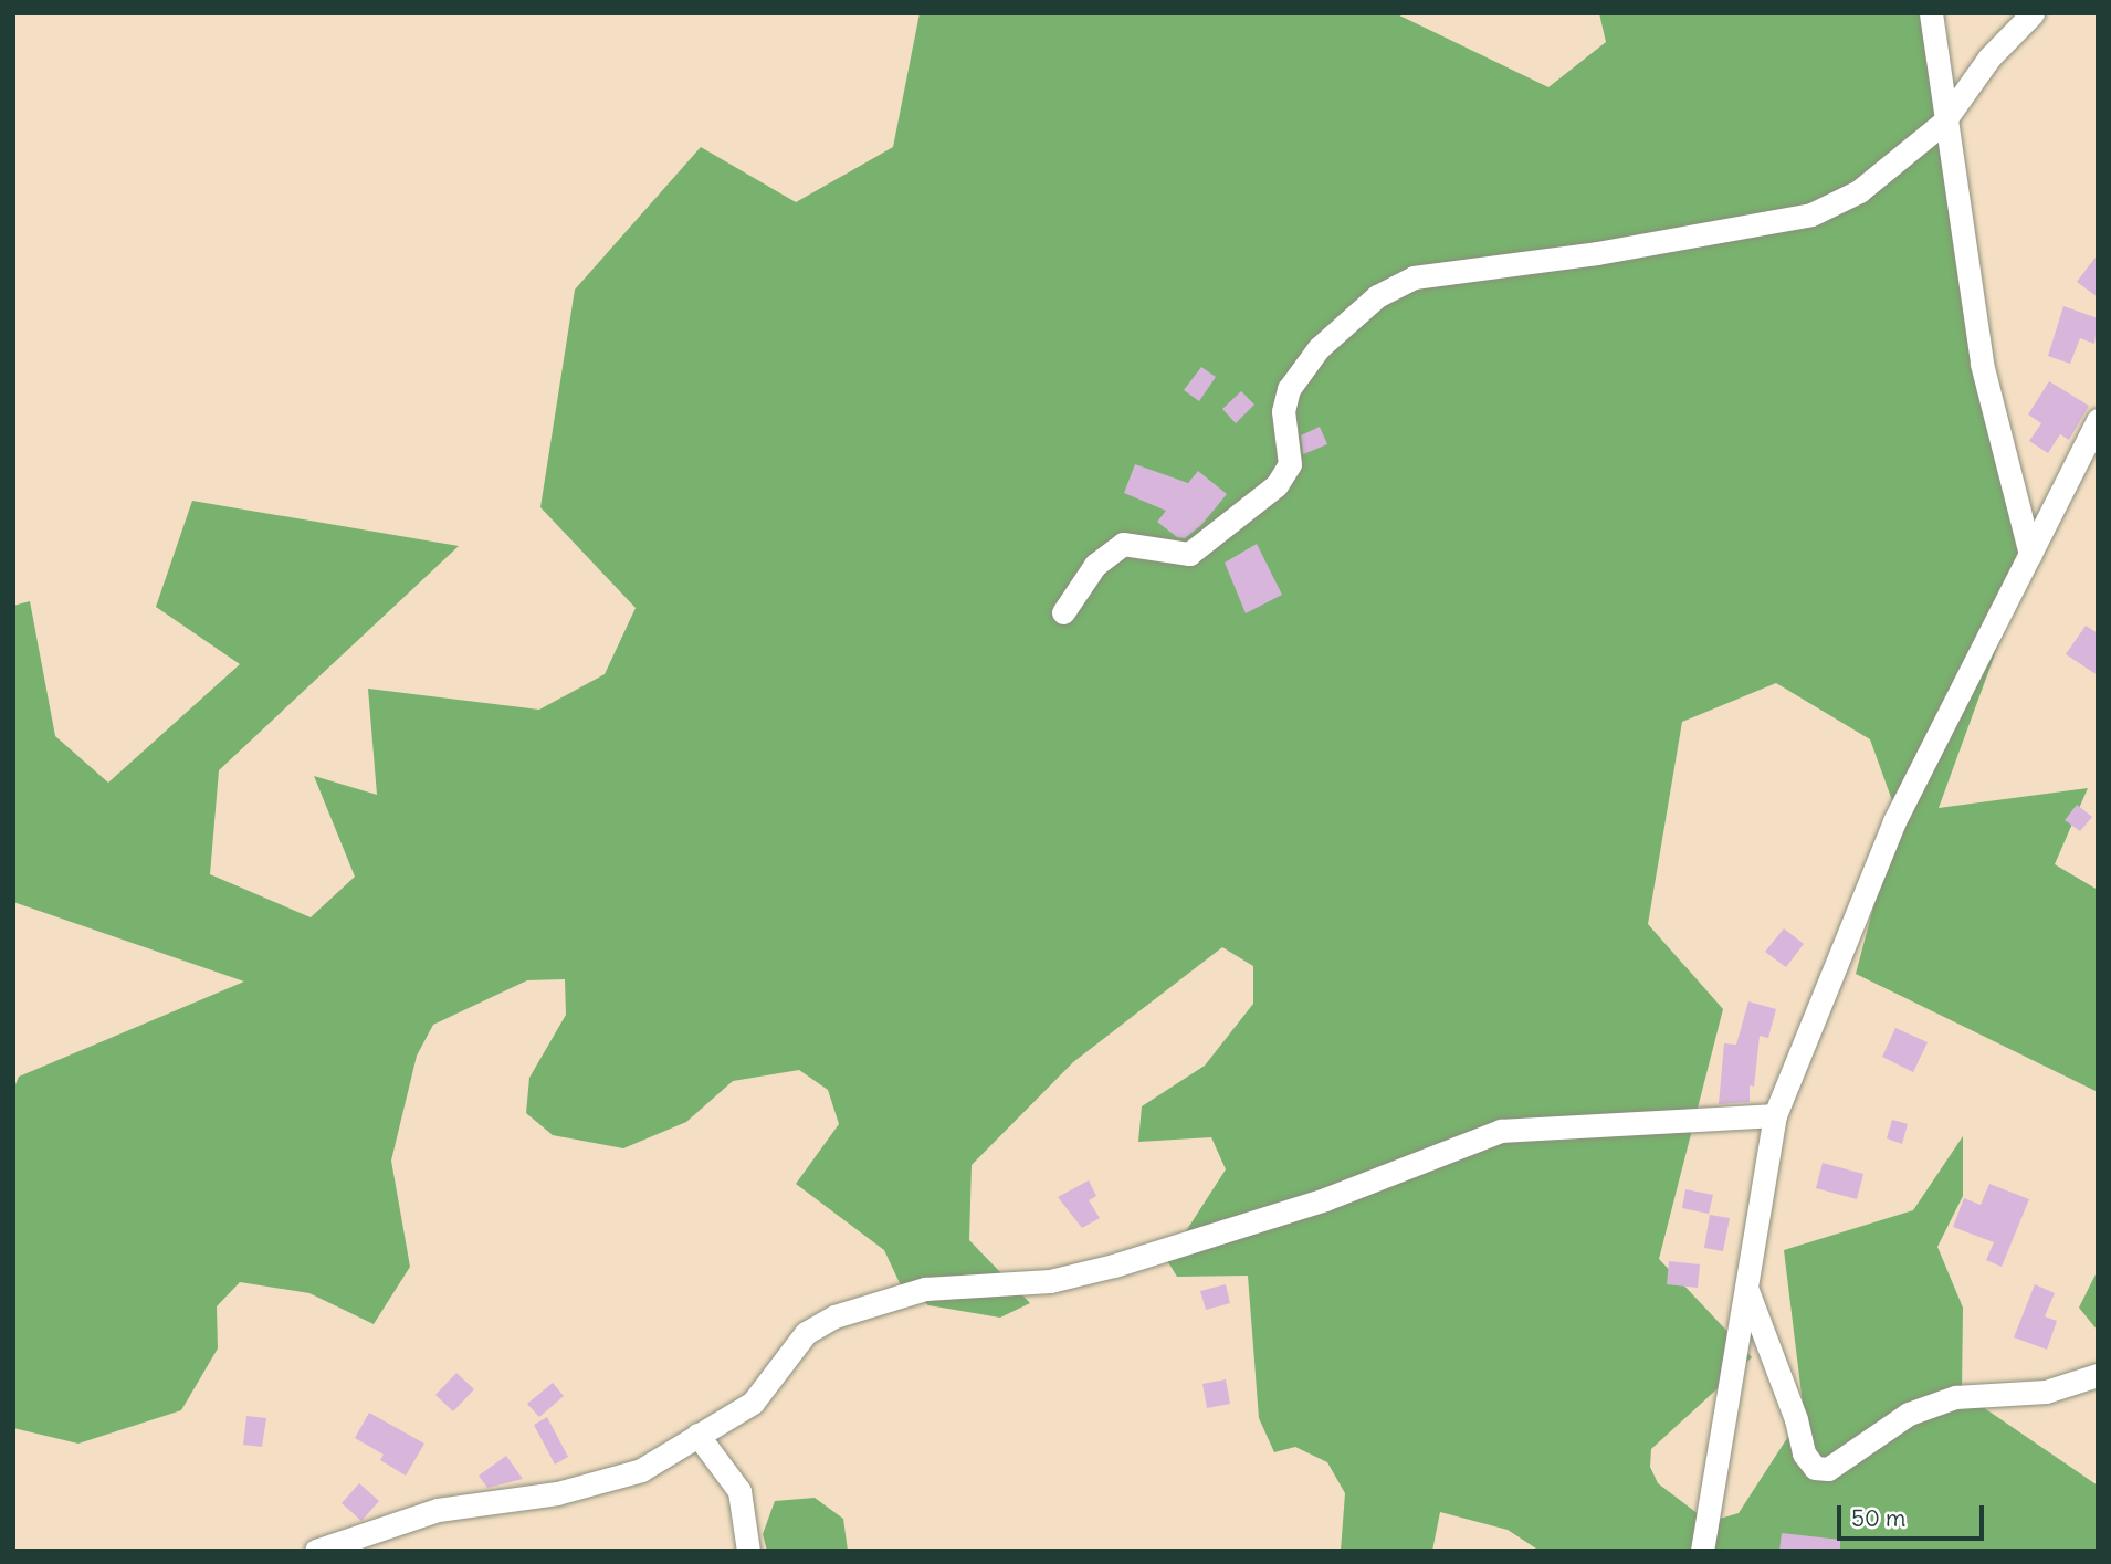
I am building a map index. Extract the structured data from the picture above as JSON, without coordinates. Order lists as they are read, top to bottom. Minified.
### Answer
{"scale_bar":"50 m"}
